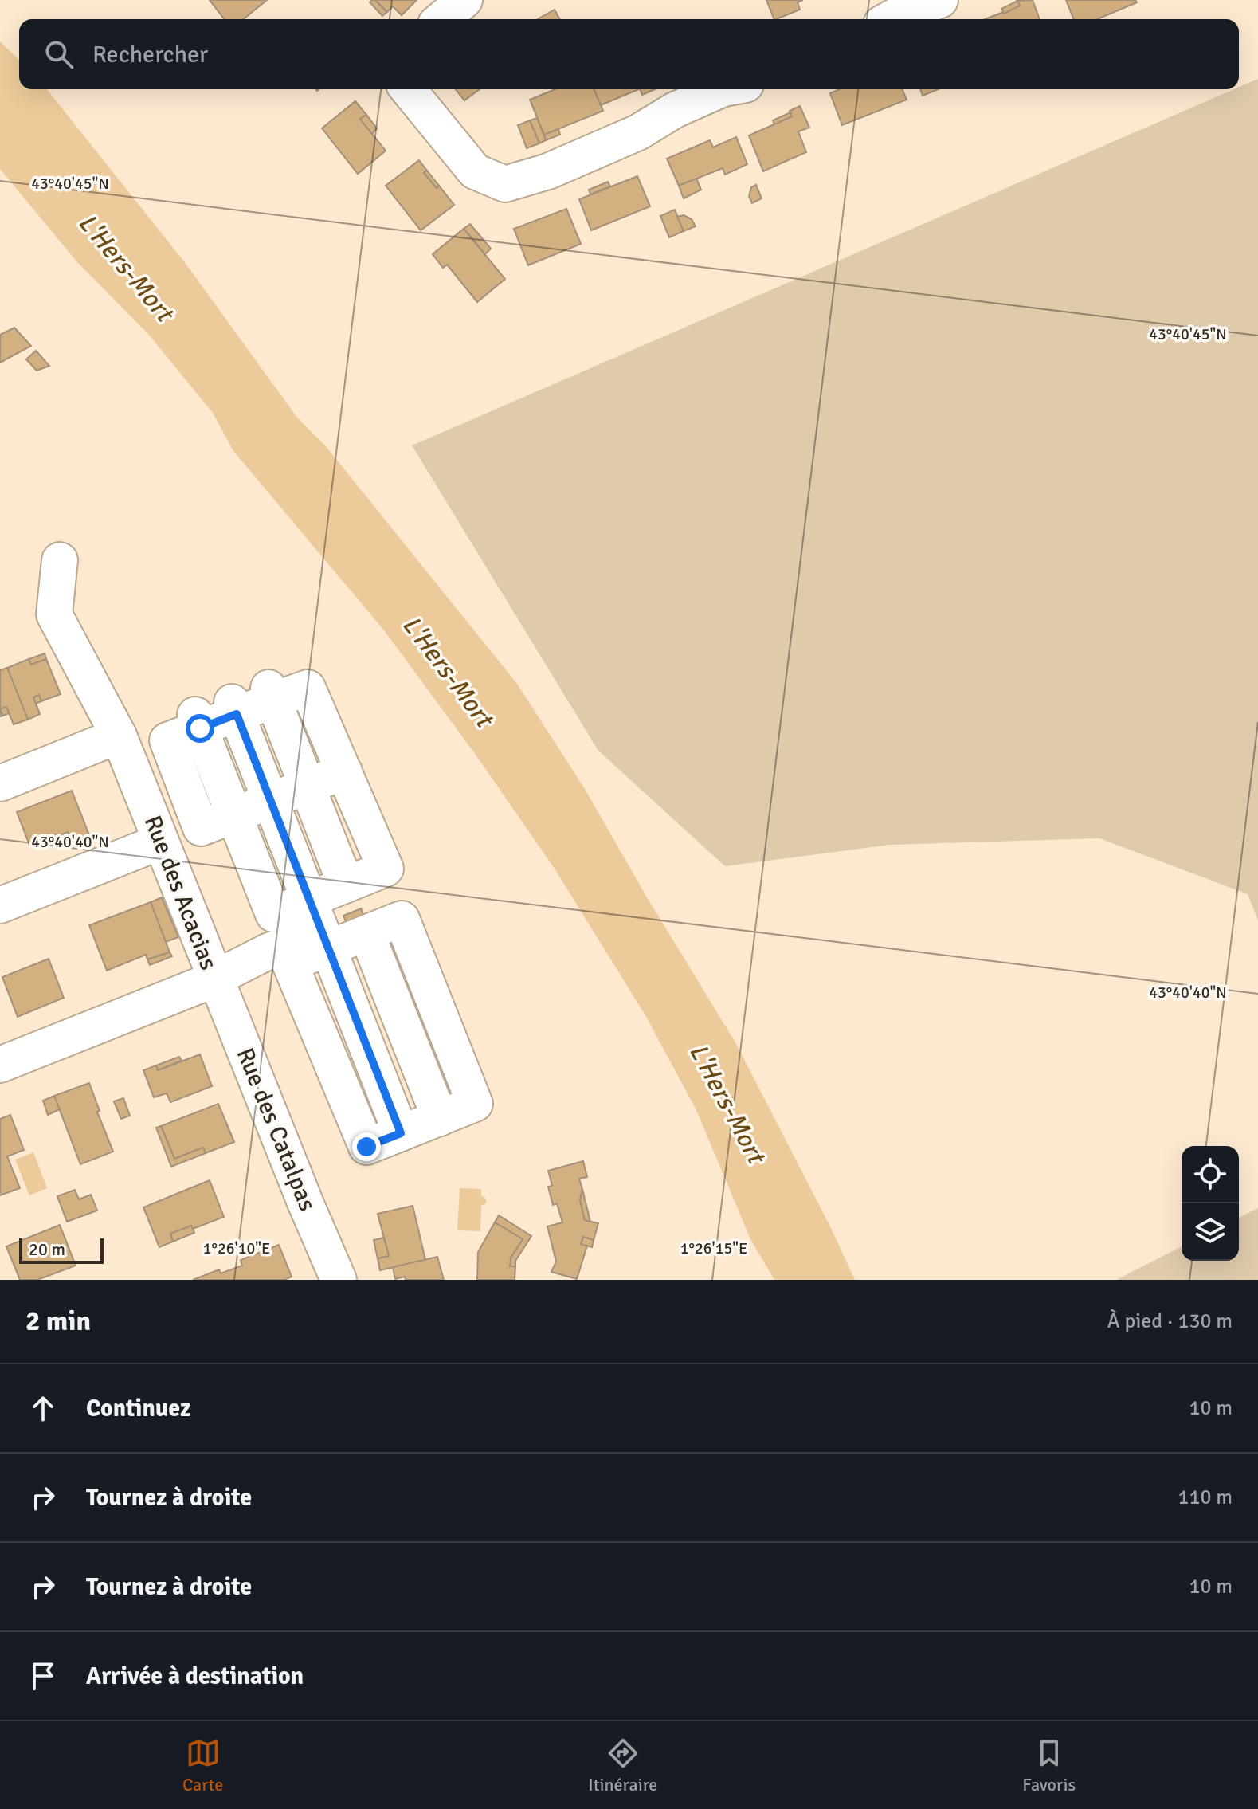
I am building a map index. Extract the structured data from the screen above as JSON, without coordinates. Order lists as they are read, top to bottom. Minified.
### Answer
{"streets":{"street":["Rue des Acacias","Rue des Catalpas"]},"crossings":[["Rue des Acacias","Rue des Catalpas"]],"water":["L'Hers-Mort"],"scale_bar":"20 m","page":{"search":"Rechercher","scale":"20 m","heading":["2 min","À pied · 130 m"],"list":[["Continuez","10 m"],["Tournez à droite","110 m"],["Tournez à droite","10 m"],"Arrivée à destination"],"nav":["Carte","Itinéraire","Favoris"]},"coordinates":["43°40'45\"N","43°40'40\"N","1°26'10\"E","1°26'15\"E"]}
